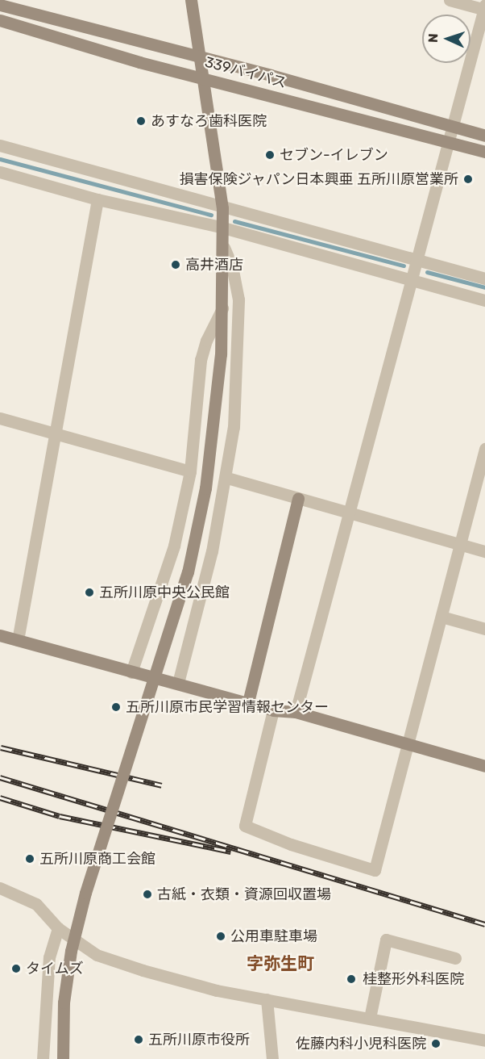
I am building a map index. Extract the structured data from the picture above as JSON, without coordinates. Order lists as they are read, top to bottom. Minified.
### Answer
{"streets":{"street":["339バイパス"]},"districts":["字弥生町"],"places":["あすなろ歯科医院","セブン-イレブン","損害保険ジャパン日本興亜 五所川原営業所","高井酒店","五所川原中央公民館","五所川原市民学習情報センター","五所川原商工会館","古紙・衣類・資源回収置場","公用車駐車場","タイムズ","桂整形外科医院","五所川原市役所","佐藤内科小児科医院"],"north":"left"}
